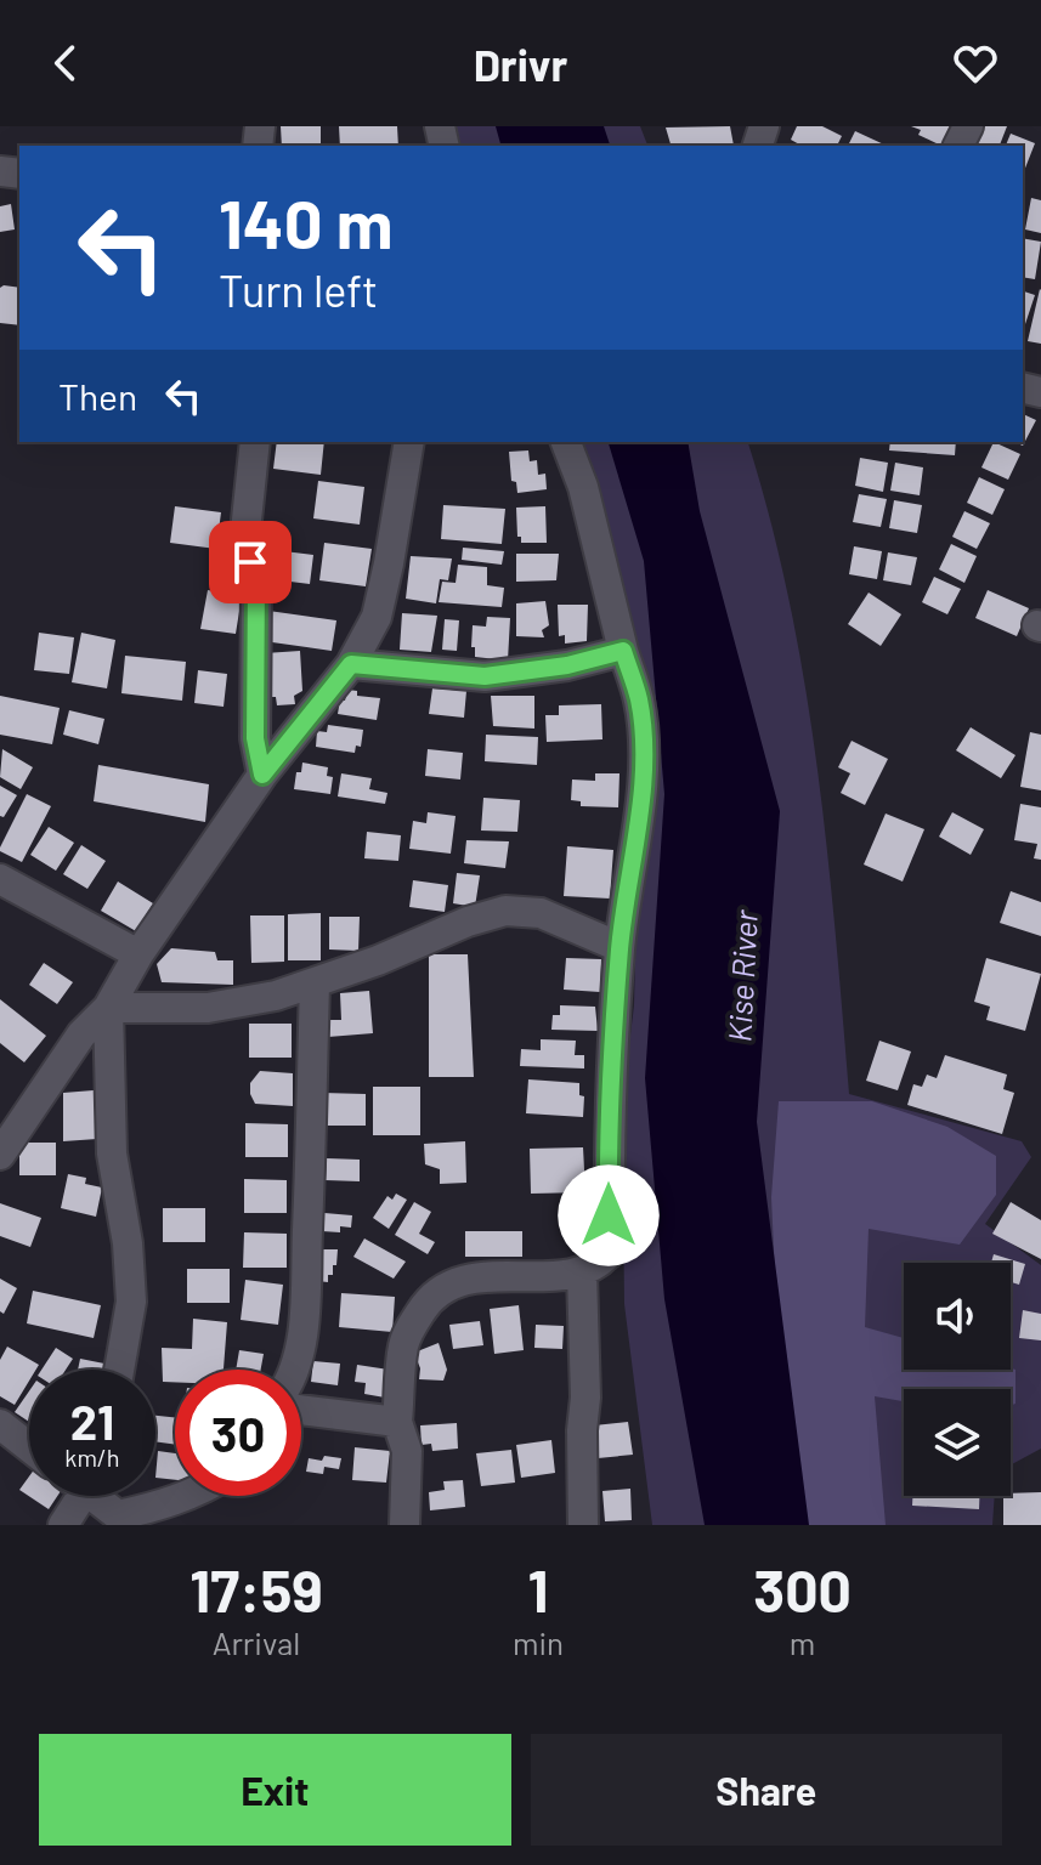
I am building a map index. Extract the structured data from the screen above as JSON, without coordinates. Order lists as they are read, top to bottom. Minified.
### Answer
{"water":["Kise River"],"page":{"header":"Drivr","turn":["140 m","Turn left"],"then":"Then","speed":"21 km/h","limit":"30","eta":["17:59","Arrival","1","min","300","m"],"buttons":["Exit","Share"]}}
